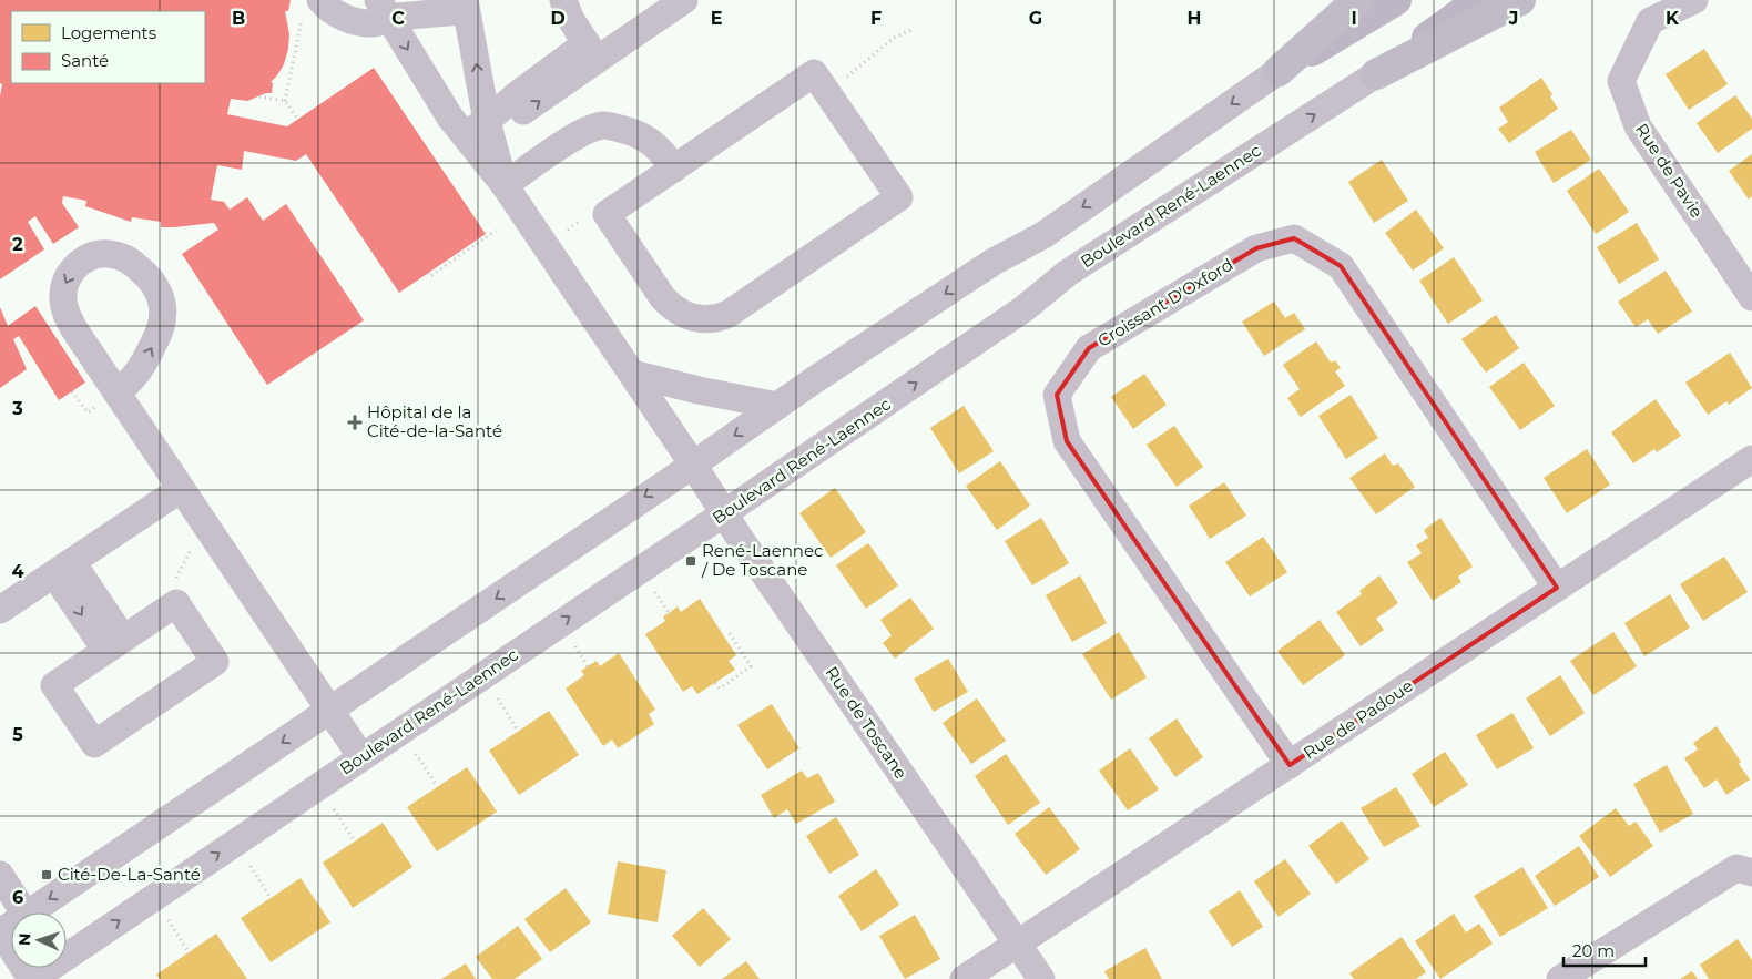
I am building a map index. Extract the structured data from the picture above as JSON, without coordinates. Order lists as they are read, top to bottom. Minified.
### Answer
{"streets":{"street":["Rue de Pavie","Boulevard René-Laennec","Croissant D'Oxford","Rue de Padoue","Rue de Toscane"]},"crossings":[["Boulevard René-Laennec","Rue de Toscane"],["Croissant D'Oxford","Rue de Padoue"],["Rue de Padoue","Rue de Toscane"]],"places":{"health":["Hôpital de la Cité-de-la-Santé"],"transit":["René-Laennec / De Toscane","Cité-De-La-Santé"]},"legend":["Logements","Santé"],"scale_bar":"20 m","north":"left","grid":{"columns":["B","C","D","E","F","G","H","I","J","K"],"rows":["2","3","4","5","6"]}}
